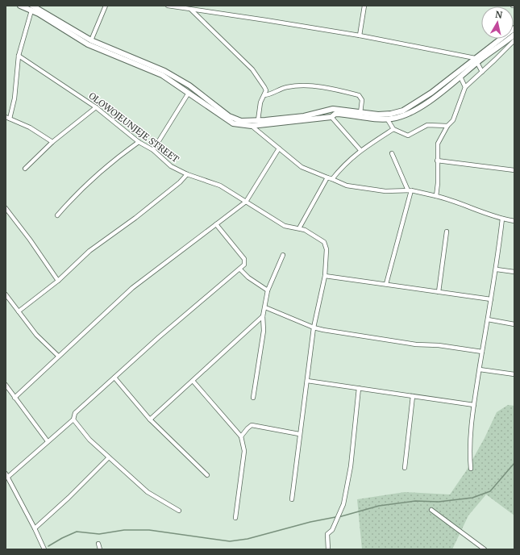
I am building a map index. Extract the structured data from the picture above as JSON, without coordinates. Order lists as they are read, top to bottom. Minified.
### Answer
{"streets":{"street":["OLOWOJEUNJEJE STREET"]},"north":"top"}
